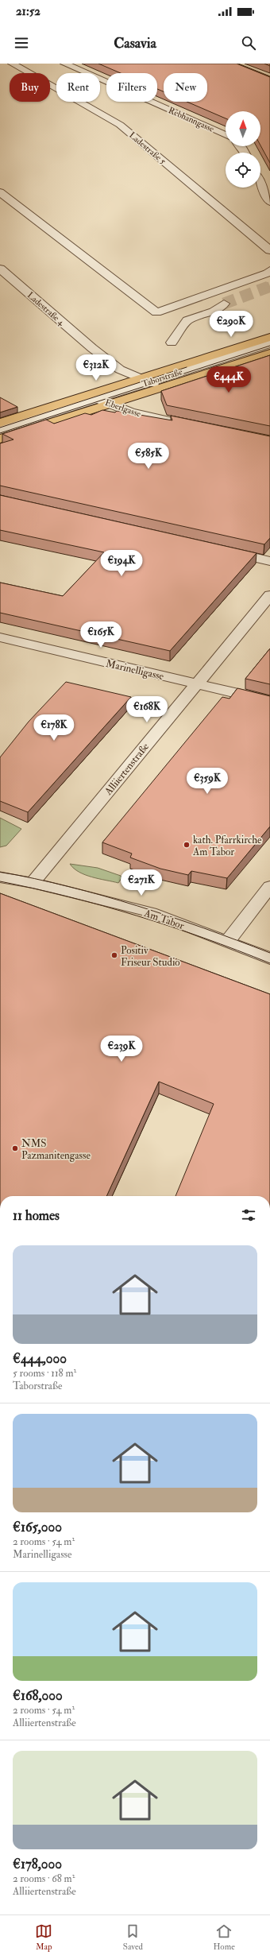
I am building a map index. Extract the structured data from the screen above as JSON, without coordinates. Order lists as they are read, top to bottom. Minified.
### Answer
{"streets":{"main road":["Taborstraße"],"street":["Rebhanngasse","Ladestraße 5","Ladestraße 4","Eberlgasse","Marinelligasse","Alliiertenstraße","Am Tabor"]},"crossings":[["Ladestraße 4","Taborstraße"],["Taborstraße","Eberlgasse"],["Marinelligasse","Alliiertenstraße"],["Alliiertenstraße","Am Tabor"]],"places":["kath. Pfarrkirche Am Tabor","Positiv Friseur Studio","NMS Pazmanitengasse"],"north":"top","page":{"status":"21:52","header":"Casavia","chip":["Buy","Rent","Filters","New"],"price":["€290K","€312K","€444K","€585K","€194K","€165K","€168K","€178K","€359K","€271K","€239K"],"heading":"11 homes","list":[{"name":"€444,000","note":"5 rooms · 118 m² · Taborstraße"},{"name":"€165,000","note":"2 rooms · 54 m² · Marinelligasse"},{"name":"€168,000","note":"2 rooms · 54 m² · Alliiertenstraße"},{"name":"€178,000","note":"2 rooms · 68 m² · Alliiertenstraße"}],"tabs":["Map","Saved","Home"]}}
